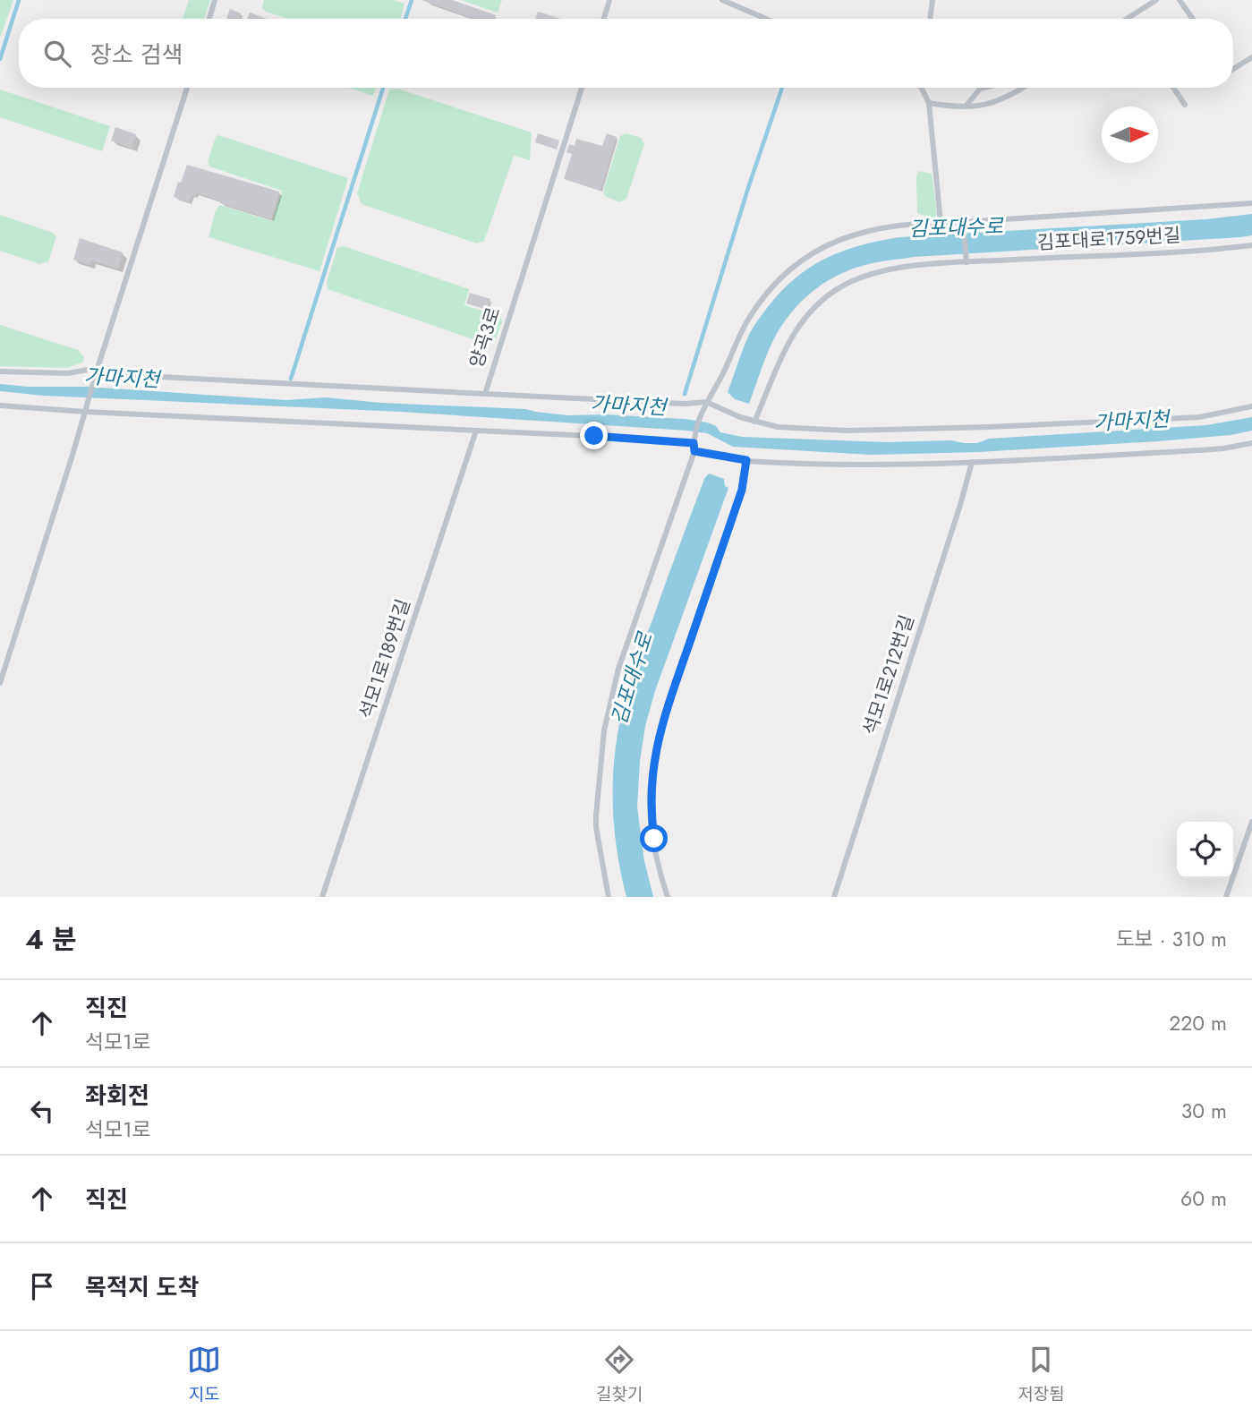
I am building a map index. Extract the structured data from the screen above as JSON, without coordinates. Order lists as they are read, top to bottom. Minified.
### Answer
{"streets":{"lane":["김포대로1759번길","양곡3로","석모1로189번길","석모1로212번길"]},"water":["김포대수로","가마지천"],"north":"right","page":{"search":"장소 검색","heading":["4 분","도보 · 310 m"],"list":[["직진","석모1로","220 m"],["좌회전","석모1로","30 m"],["직진","60 m"],"목적지 도착"],"nav":["지도","길찾기","저장됨"]}}
